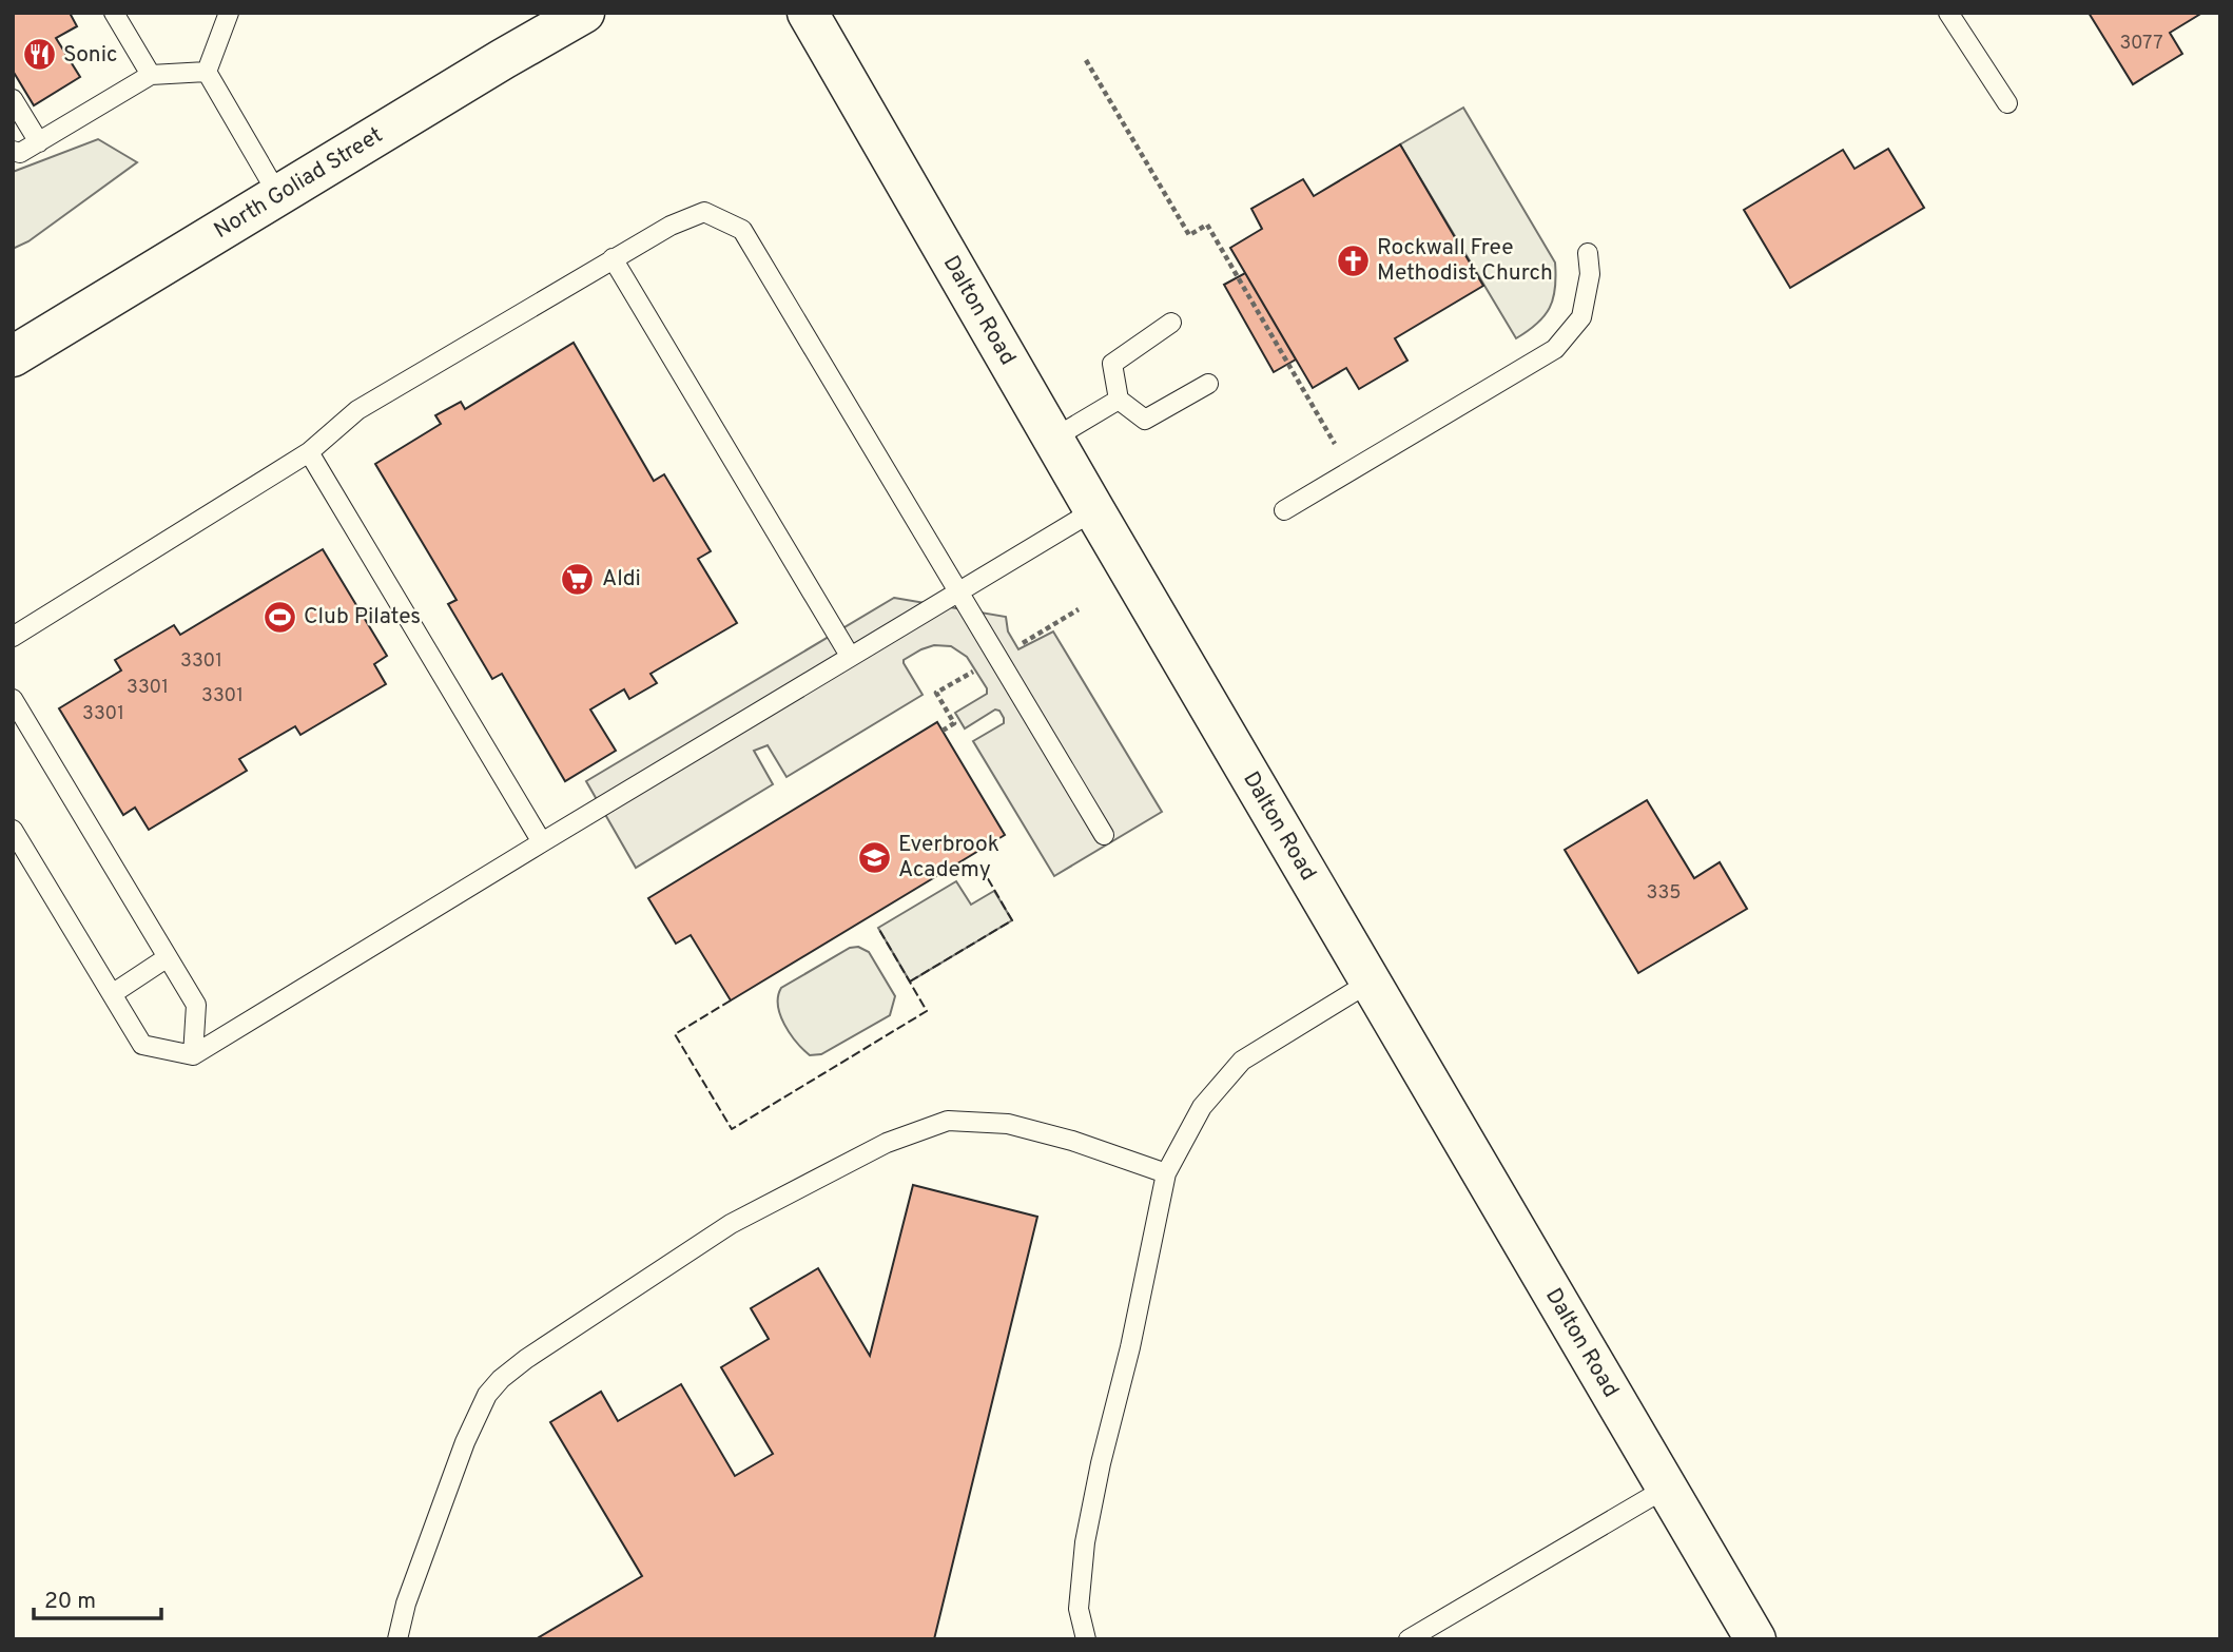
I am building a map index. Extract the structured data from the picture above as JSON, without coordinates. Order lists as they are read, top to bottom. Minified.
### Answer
{"streets":{"street":["North Goliad Street","Dalton Road"]},"places":{"restaurant":["Sonic"],"church":["Rockwall Free Methodist Church"],"supermarket":["Aldi"],"sports":["Club Pilates"],"school or university":["Everbrook Academy"]},"house_numbers":["3077","3301","3301","3301","3301","335"],"scale_bar":"20 m"}
